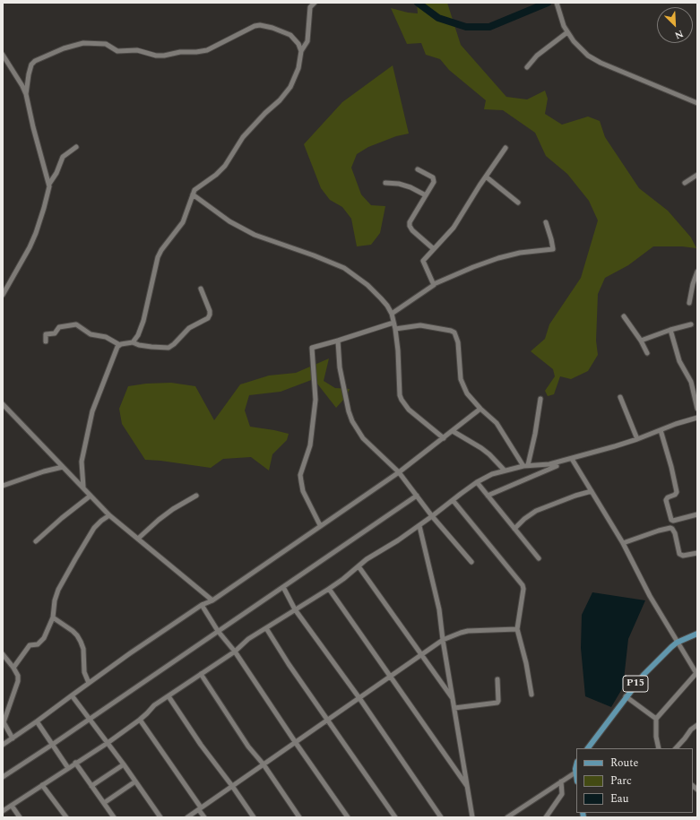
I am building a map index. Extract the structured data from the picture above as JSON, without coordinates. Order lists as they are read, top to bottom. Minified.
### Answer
{"streets":{"main road":["P15"]},"legend":["Route","Parc","Eau"],"north":"bottom right"}
